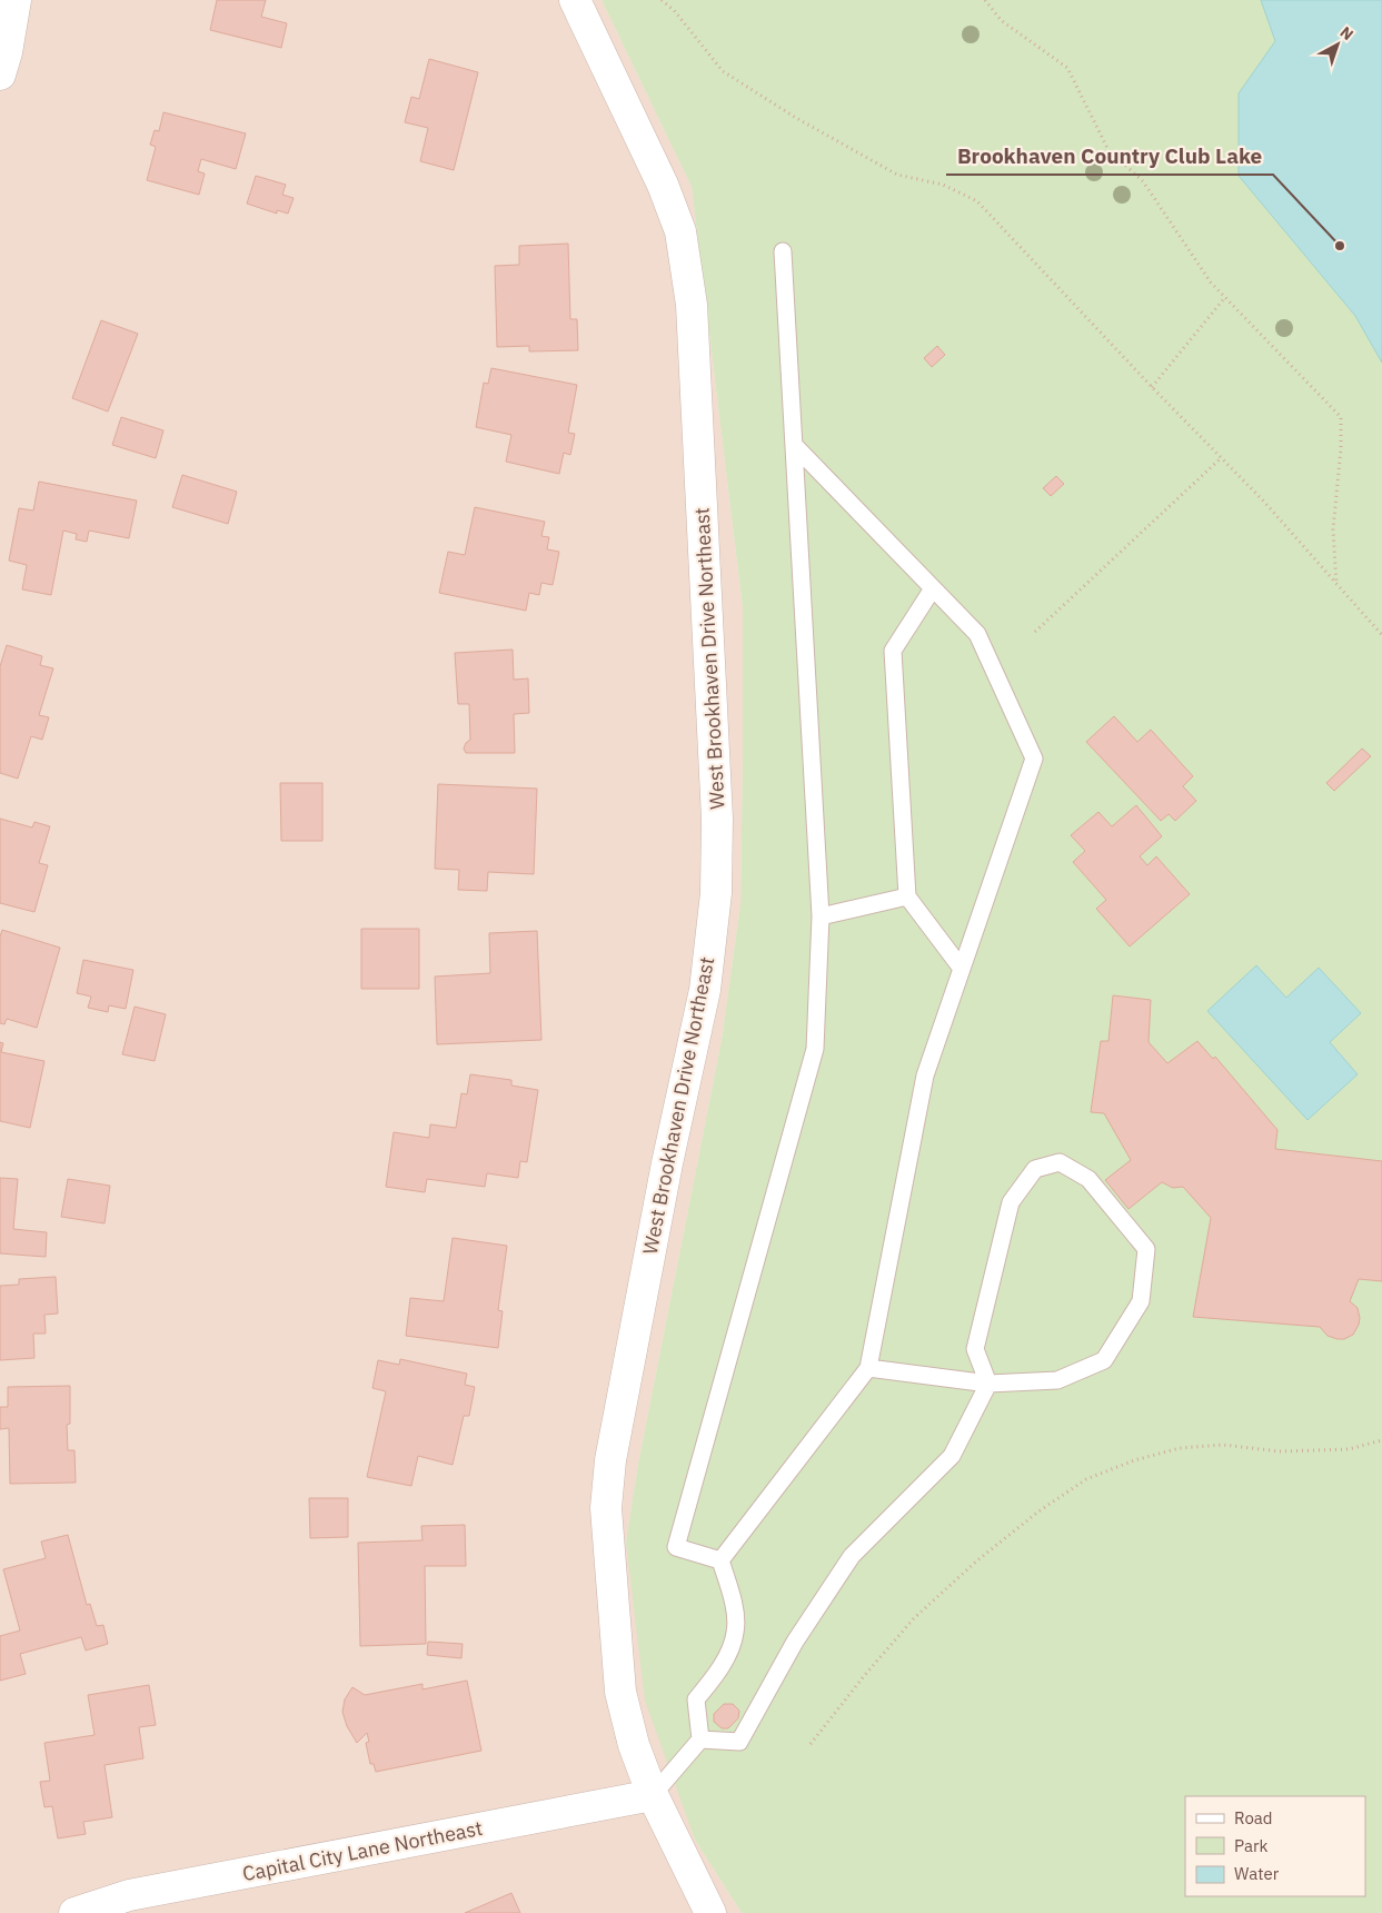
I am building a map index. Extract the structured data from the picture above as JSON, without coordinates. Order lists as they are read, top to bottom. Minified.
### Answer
{"streets":{"street":["West Brookhaven Drive Northeast","Capital City Lane Northeast"]},"crossings":[["West Brookhaven Drive Northeast","Capital City Lane Northeast"]],"places":["Brookhaven Country Club Lake"],"legend":["Road","Park","Water"],"north":"top right"}
